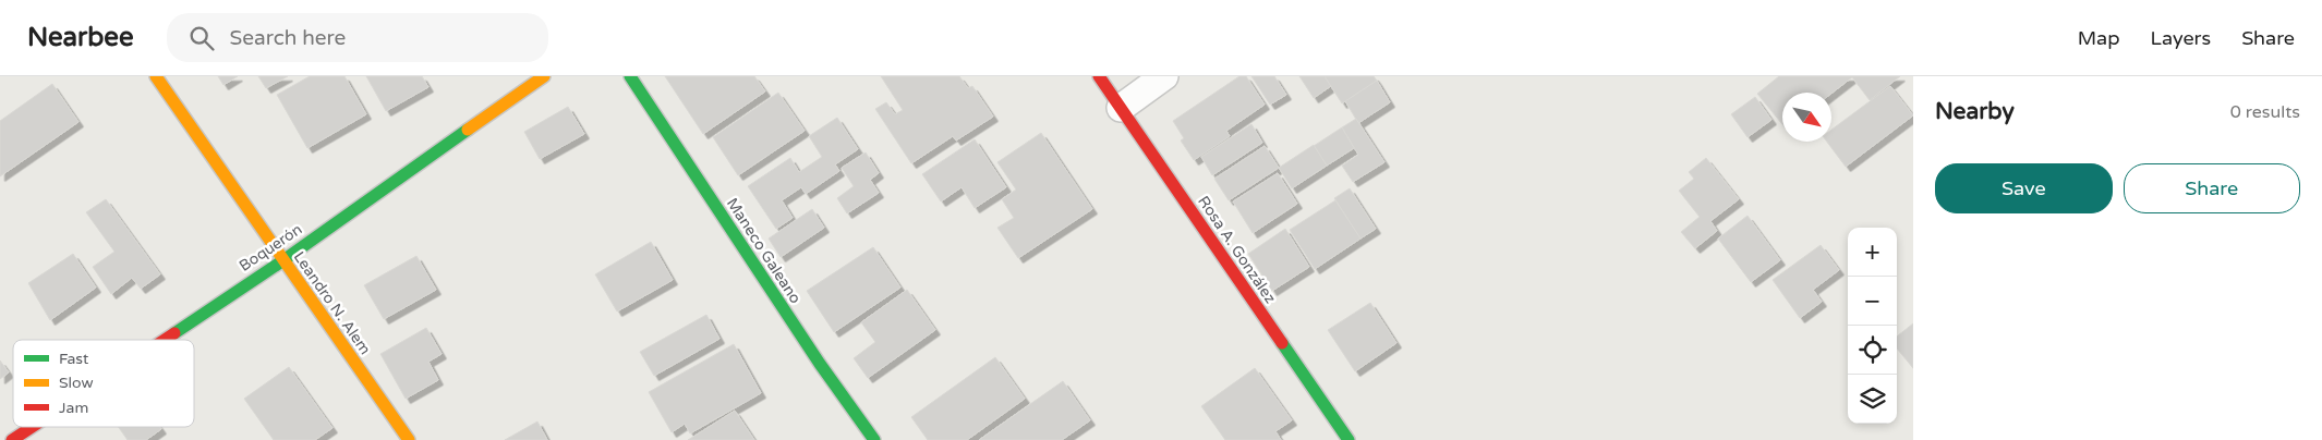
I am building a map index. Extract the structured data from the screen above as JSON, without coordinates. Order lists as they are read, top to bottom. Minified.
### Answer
{"streets":{"street":["Boquerón","Rosa A. González","Maneco Galeano","Leandro N. Alem"]},"crossings":[["Boquerón","Leandro N. Alem"]],"legend":["Fast","Slow","Jam"],"north":"bottom right","page":{"header":"Nearbee","search":"Search here","nav":["Map","Layers","Share"],"heading":["Nearby","0 results"],"buttons":["Save","Share"],"map_buttons":["+","−"]}}
